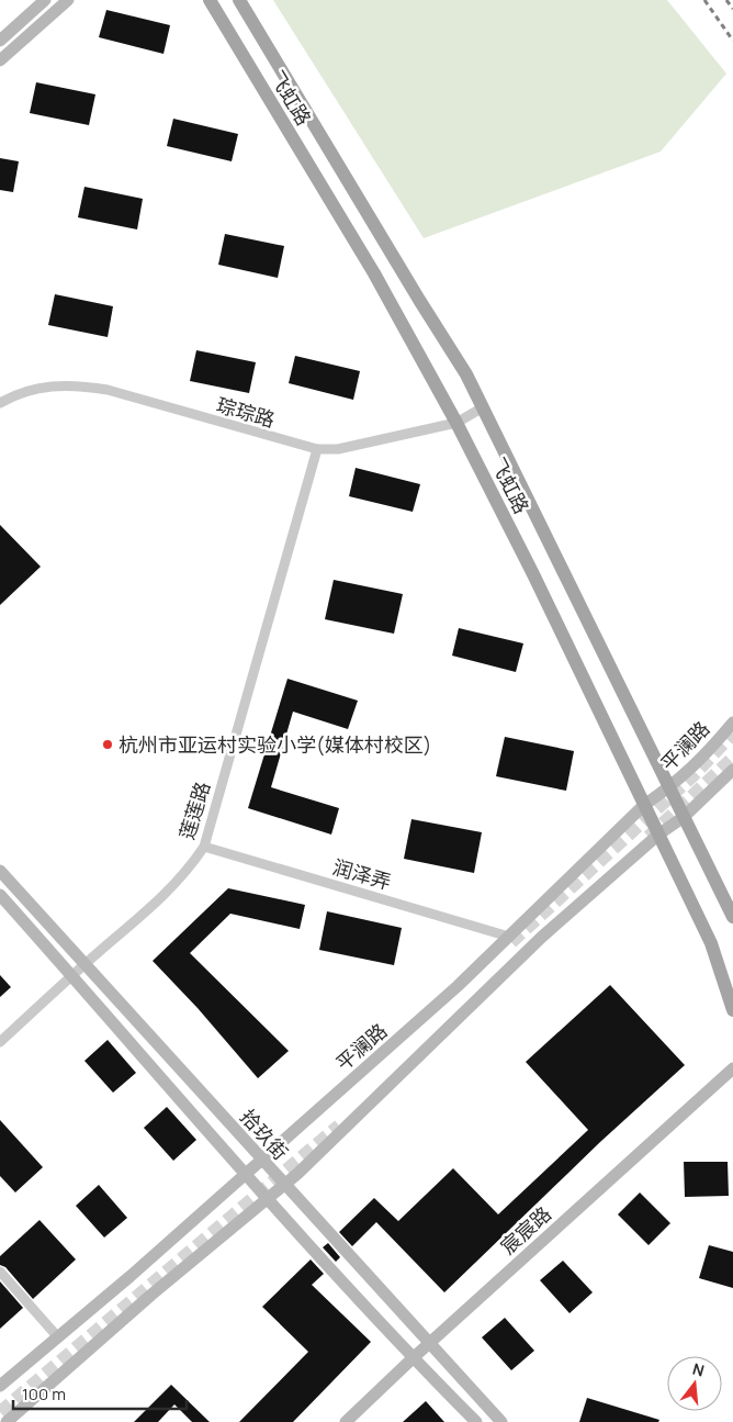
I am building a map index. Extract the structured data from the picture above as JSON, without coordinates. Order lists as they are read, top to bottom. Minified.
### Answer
{"streets":{"main road":["飞虹路","平澜路","拾玖街","宸宸路"],"street":["琮琮路","莲莲路","润泽弄"]},"crossings":[["飞虹路","琮琮路"],["飞虹路","平澜路"],["琮琮路","莲莲路"],["平澜路","润泽弄"],["平澜路","拾玖街"],["莲莲路","润泽弄"],["莲莲路","拾玖街"],["拾玖街","宸宸路"]],"places":["杭州市亚运村实验小学(媒体村校区)"],"scale_bar":"100 m","north":"top"}
